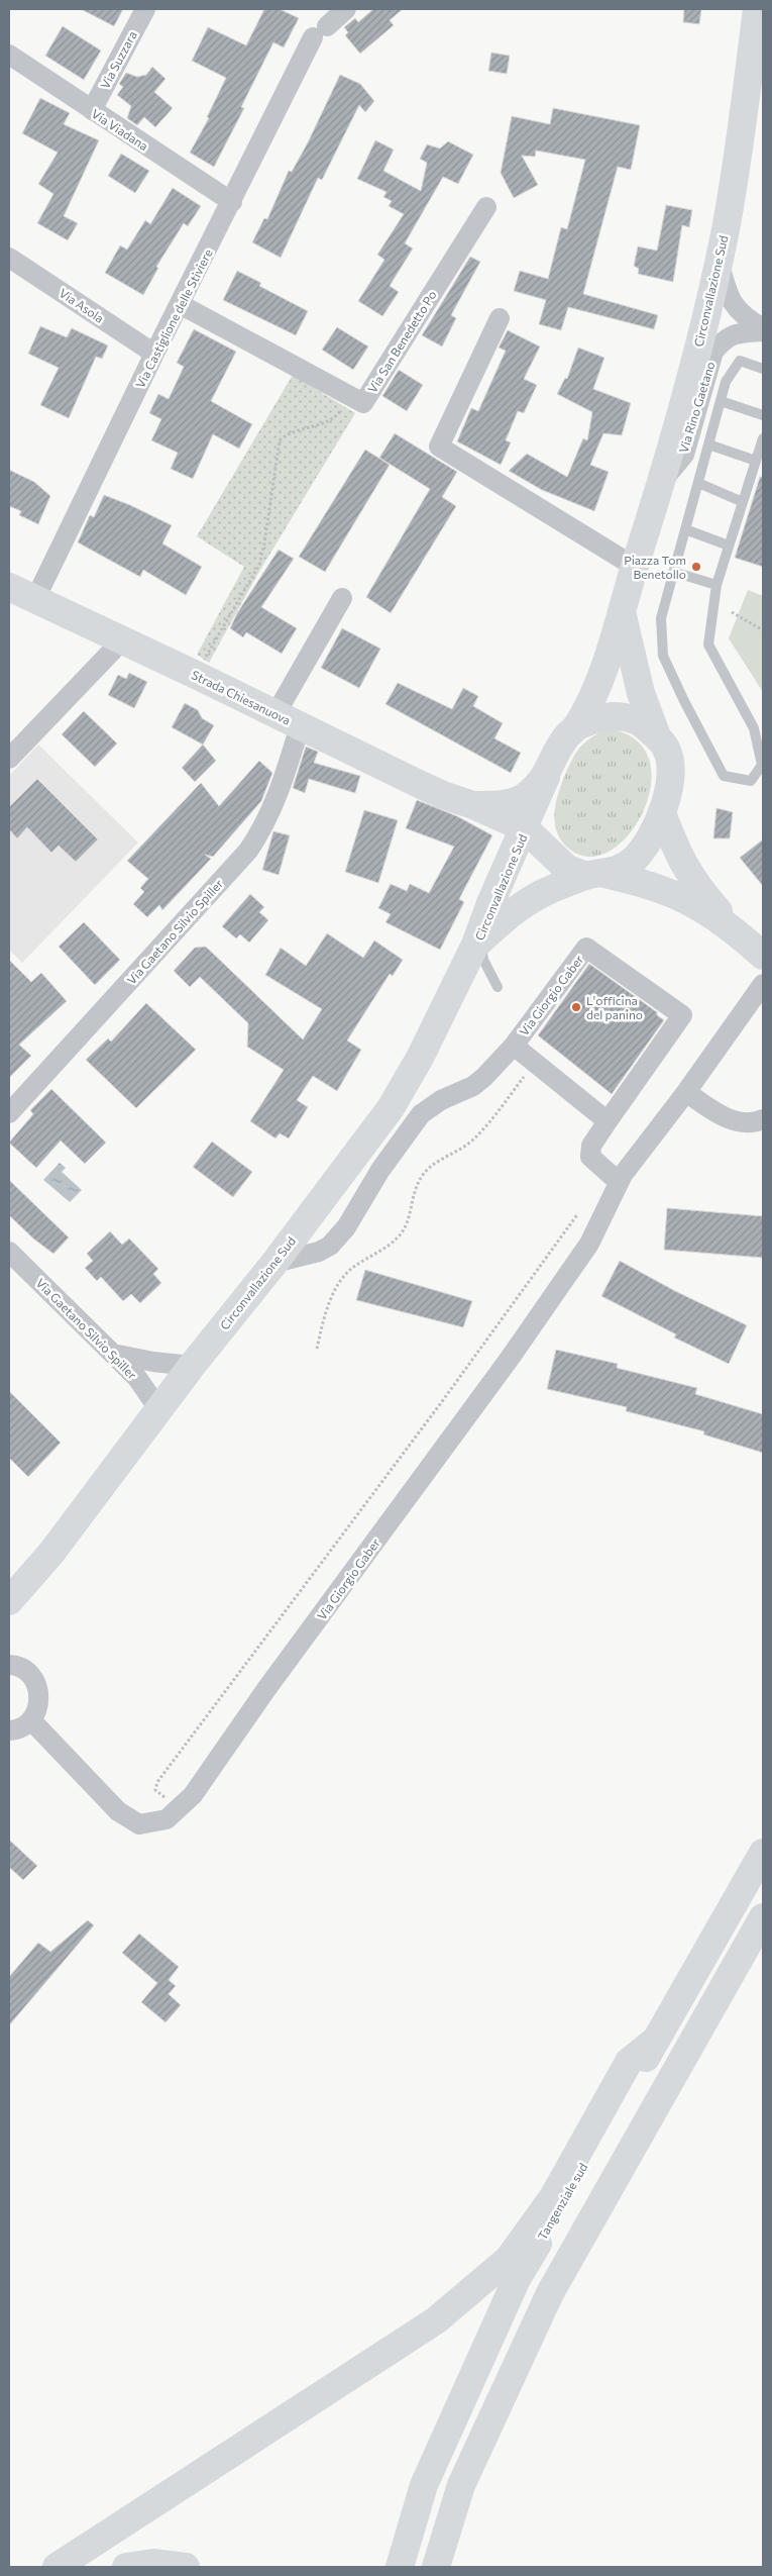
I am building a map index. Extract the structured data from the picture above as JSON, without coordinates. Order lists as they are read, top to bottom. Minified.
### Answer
{"streets":{"main road":["Circonvallazione Sud","Strada Chiesanuova","Tangenziale sud"],"street":["Via Suzzara","Via Viadana","Via Asola","Via Castiglione delle Stiviere","Via San Benedetto Po","Via Rino Gaetano","Via Gaetano Silvio Spiller","Via Giorgio Gaber"]},"crossings":[["Via Suzzara","Via Viadana"],["Via Viadana","Via Castiglione delle Stiviere"],["Circonvallazione Sud","Via Rino Gaetano"],["Circonvallazione Sud","Strada Chiesanuova"],["Circonvallazione Sud","Via Gaetano Silvio Spiller"],["Via Asola","Via Castiglione delle Stiviere"],["Via Castiglione delle Stiviere","Via San Benedetto Po"],["Via Castiglione delle Stiviere","Strada Chiesanuova"],["Strada Chiesanuova","Via Gaetano Silvio Spiller"]],"places":["Piazza Tom Benetollo","L'officina del panino"]}
